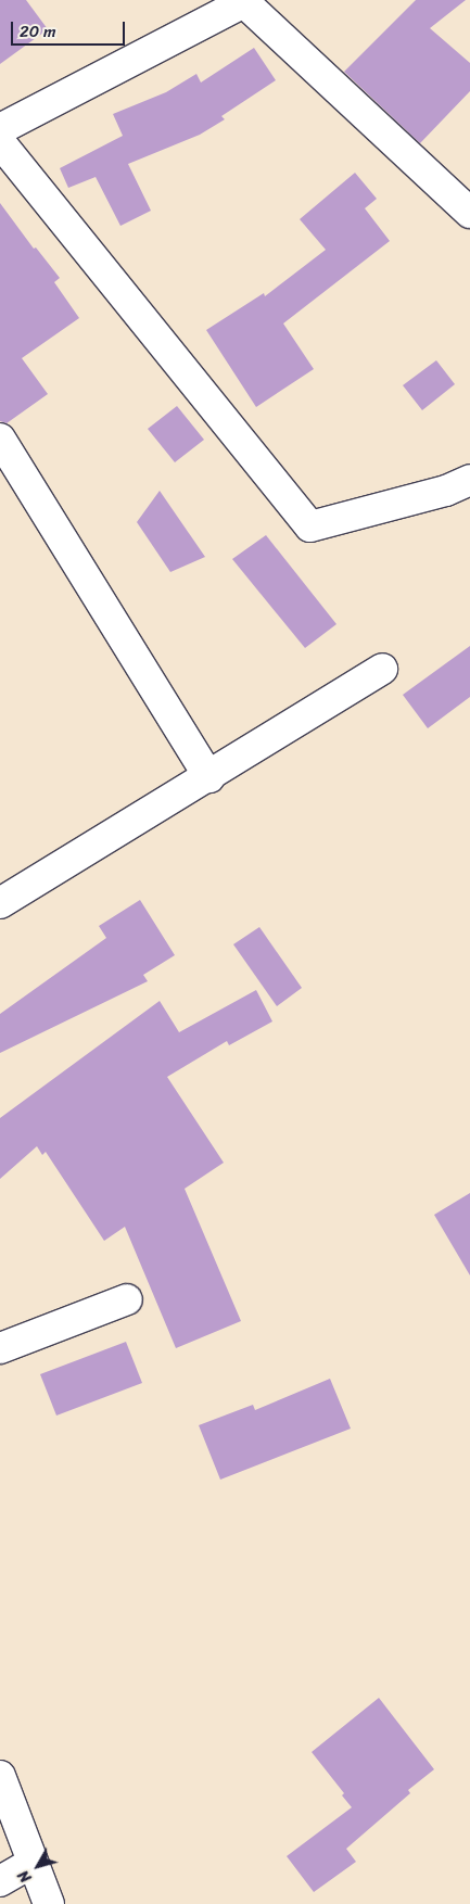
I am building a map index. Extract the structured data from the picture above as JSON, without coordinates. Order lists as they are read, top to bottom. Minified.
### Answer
{"scale_bar":"20 m","north":"bottom left"}
